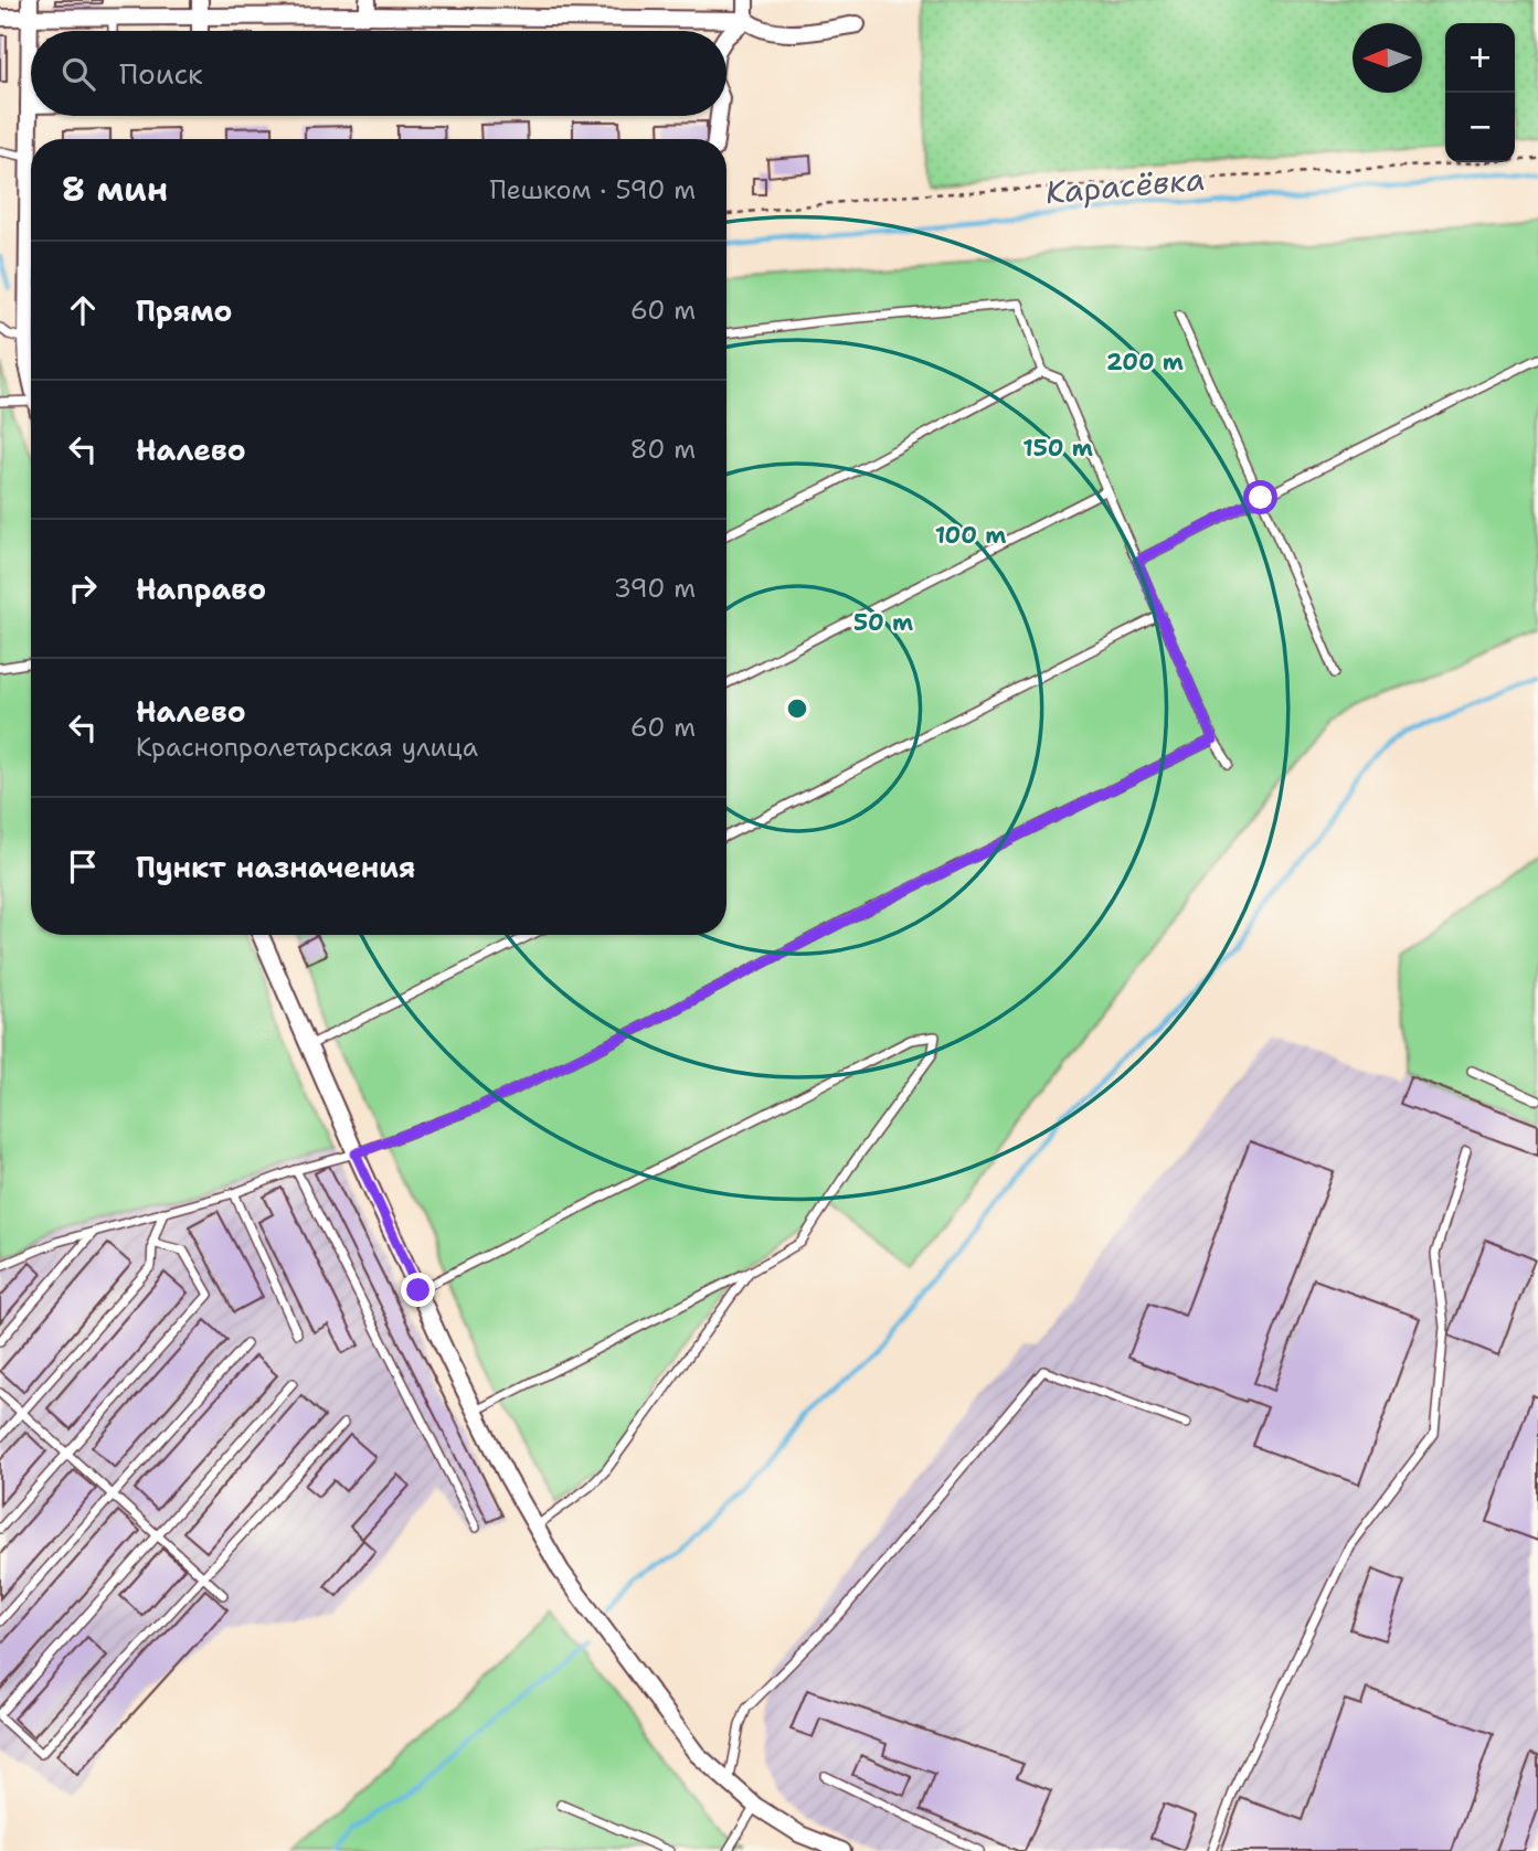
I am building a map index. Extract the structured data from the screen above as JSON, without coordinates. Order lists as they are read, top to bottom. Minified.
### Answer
{"water":["Карасёвка"],"north":"left","page":{"map_buttons":["+","−"],"search":"Поиск","heading":["8 мин","Пешком · 590 m"],"list":[["Прямо","60 m"],["Налево","80 m"],["Направо","390 m"],["Налево","Краснопролетарская улица","60 m"],"Пункт назначения"]},"rings":["200 m","150 m","100 m","50 m"]}
